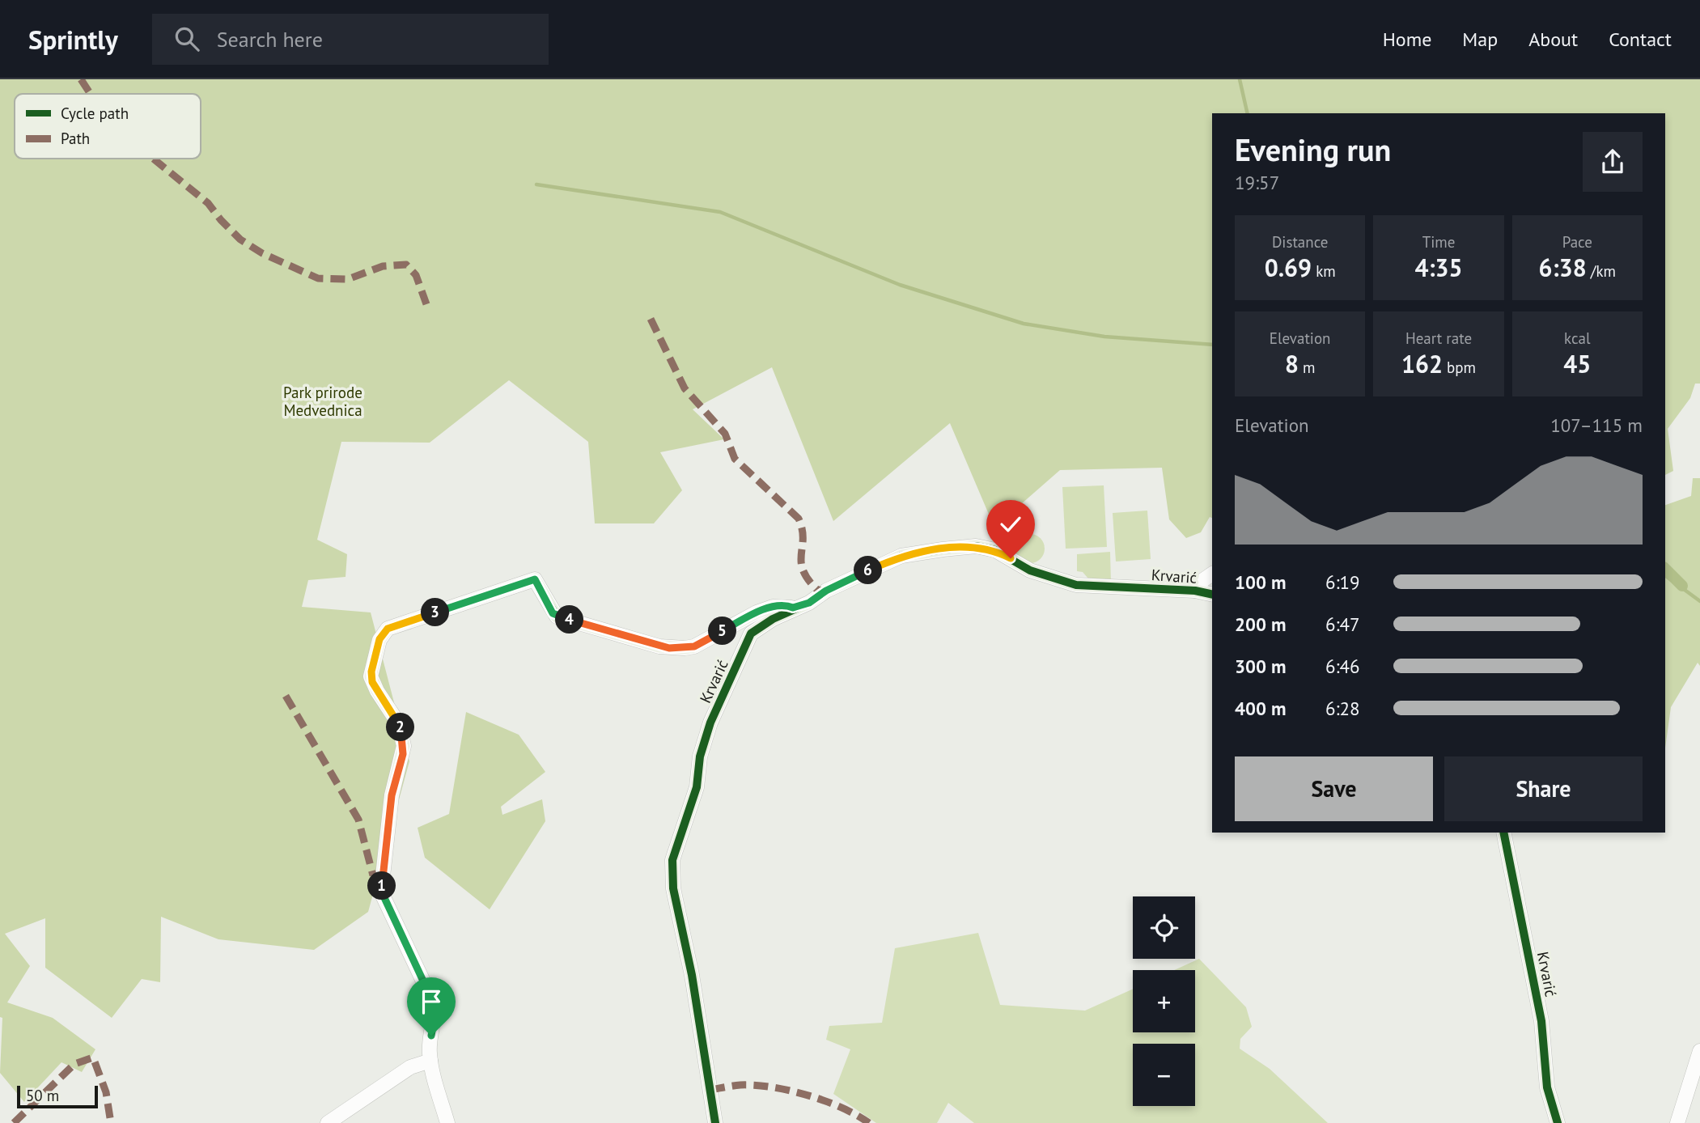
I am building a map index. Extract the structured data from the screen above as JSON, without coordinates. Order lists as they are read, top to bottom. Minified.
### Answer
{"streets":{"street":["Krvarić"]},"parks":["Park prirode Medvednica"],"legend":["Cycle path","Path"],"scale_bar":"50 m","page":{"header":"Sprintly","search":"Search here","nav":["Home","Map","About","Contact"],"heading":["Evening run","19:57"],"stats":[["Distance","0.69 km"],["Time","4:35"],["Pace","6:38 /km"],["Elevation","8 m"],["Heart rate","162 bpm"],["kcal","45"]],"chart":["Elevation","107–115 m"],"pins":["6","3","4","5","2","1"],"list":[{"name":"100 m","note":"6:19"},{"name":"200 m","note":"6:47"},{"name":"300 m","note":"6:46"},{"name":"400 m","note":"6:28"}],"buttons":["Save","Share"],"map_buttons":["+","−"],"scale":"50 m"}}
